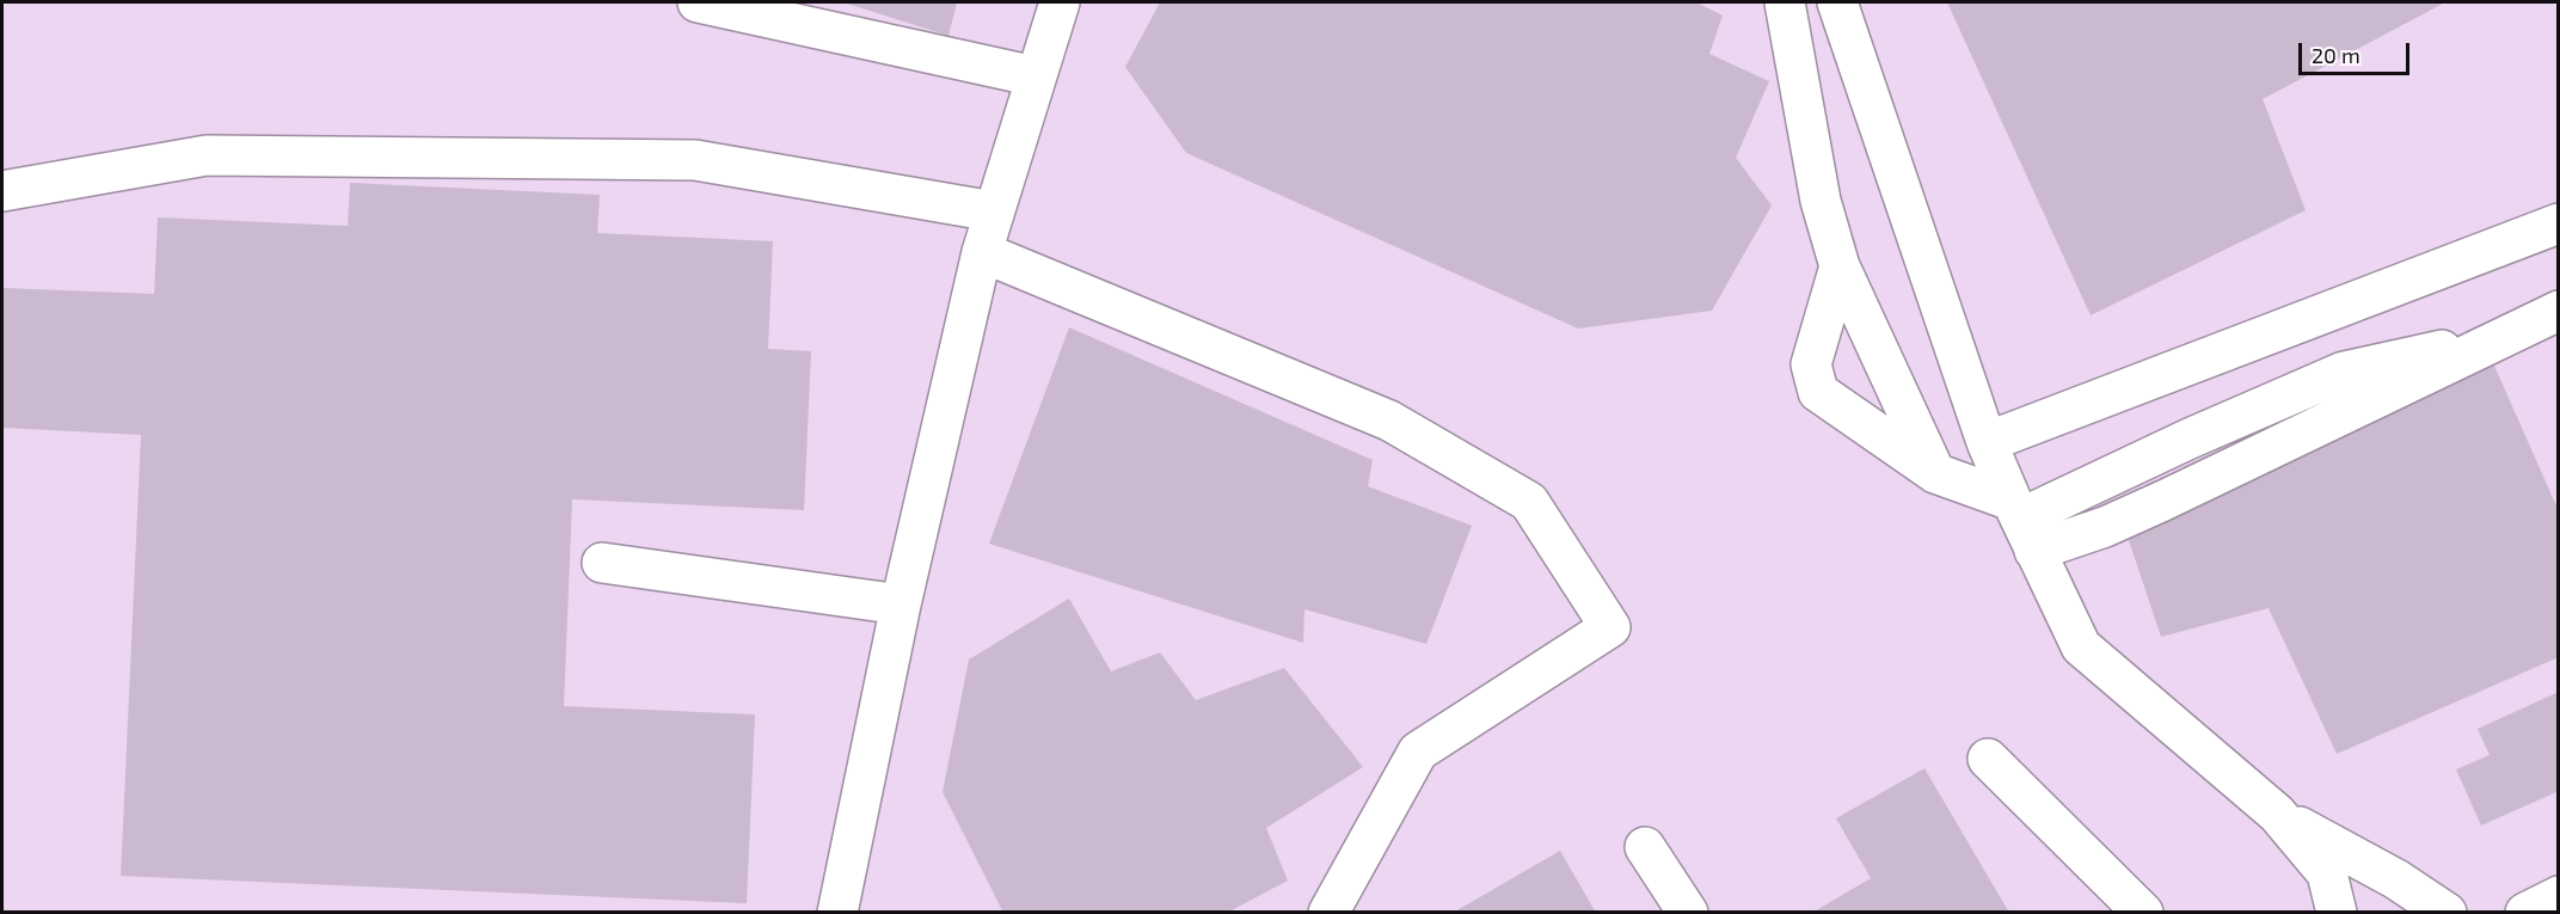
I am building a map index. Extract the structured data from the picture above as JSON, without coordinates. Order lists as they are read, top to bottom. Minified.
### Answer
{"scale_bar":"20 m"}
